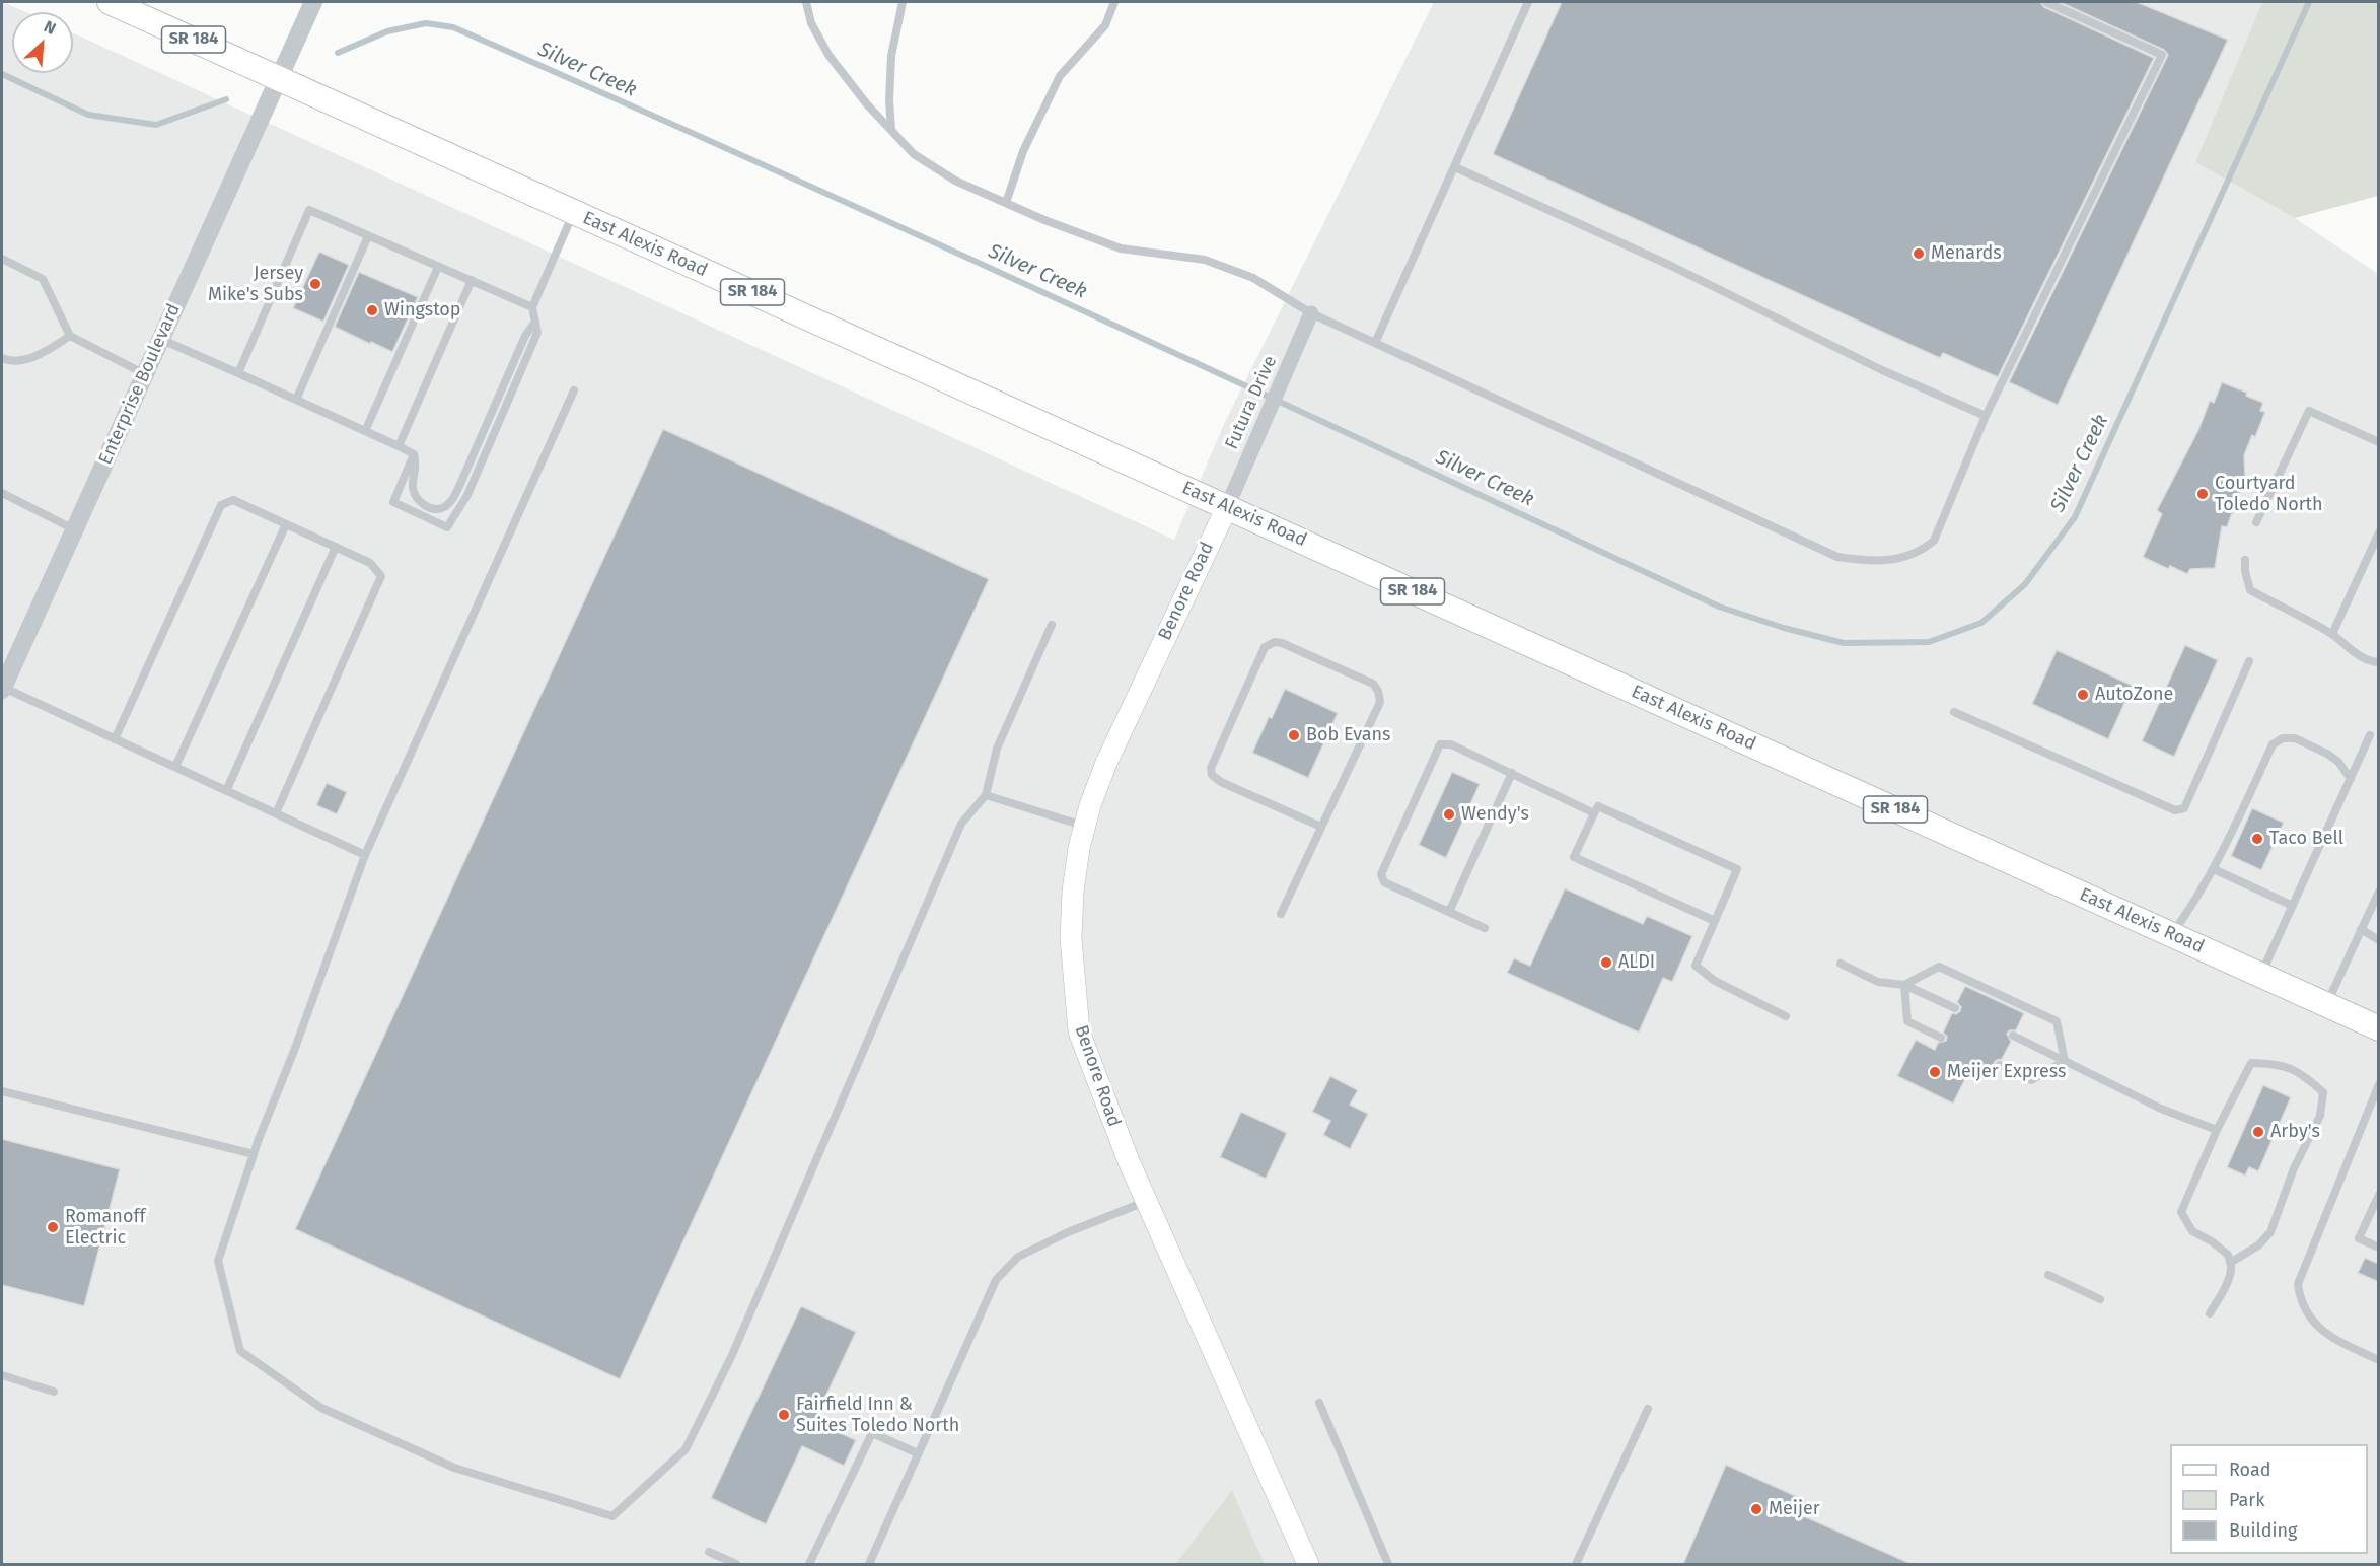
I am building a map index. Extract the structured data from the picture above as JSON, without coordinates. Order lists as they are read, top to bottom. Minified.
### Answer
{"streets":{"main road":["SR 184","East Alexis Road","Benore Road"],"street":["Enterprise Boulevard","Futura Drive"]},"crossings":[["East Alexis Road","Enterprise Boulevard"],["East Alexis Road","Futura Drive"],["East Alexis Road","Benore Road"],["Futura Drive","Benore Road"]],"water":["Silver Creek"],"places":["Menards","Jersey Mike's Subs","Wingstop","Courtyard Toledo North","AutoZone","Bob Evans","Wendy's","Taco Bell","ALDI","Meijer Express","Arby's","Romanoff Electric","Fairfield Inn & Suites Toledo North","Meijer"],"legend":["Road","Park","Building"],"north":"top right"}
